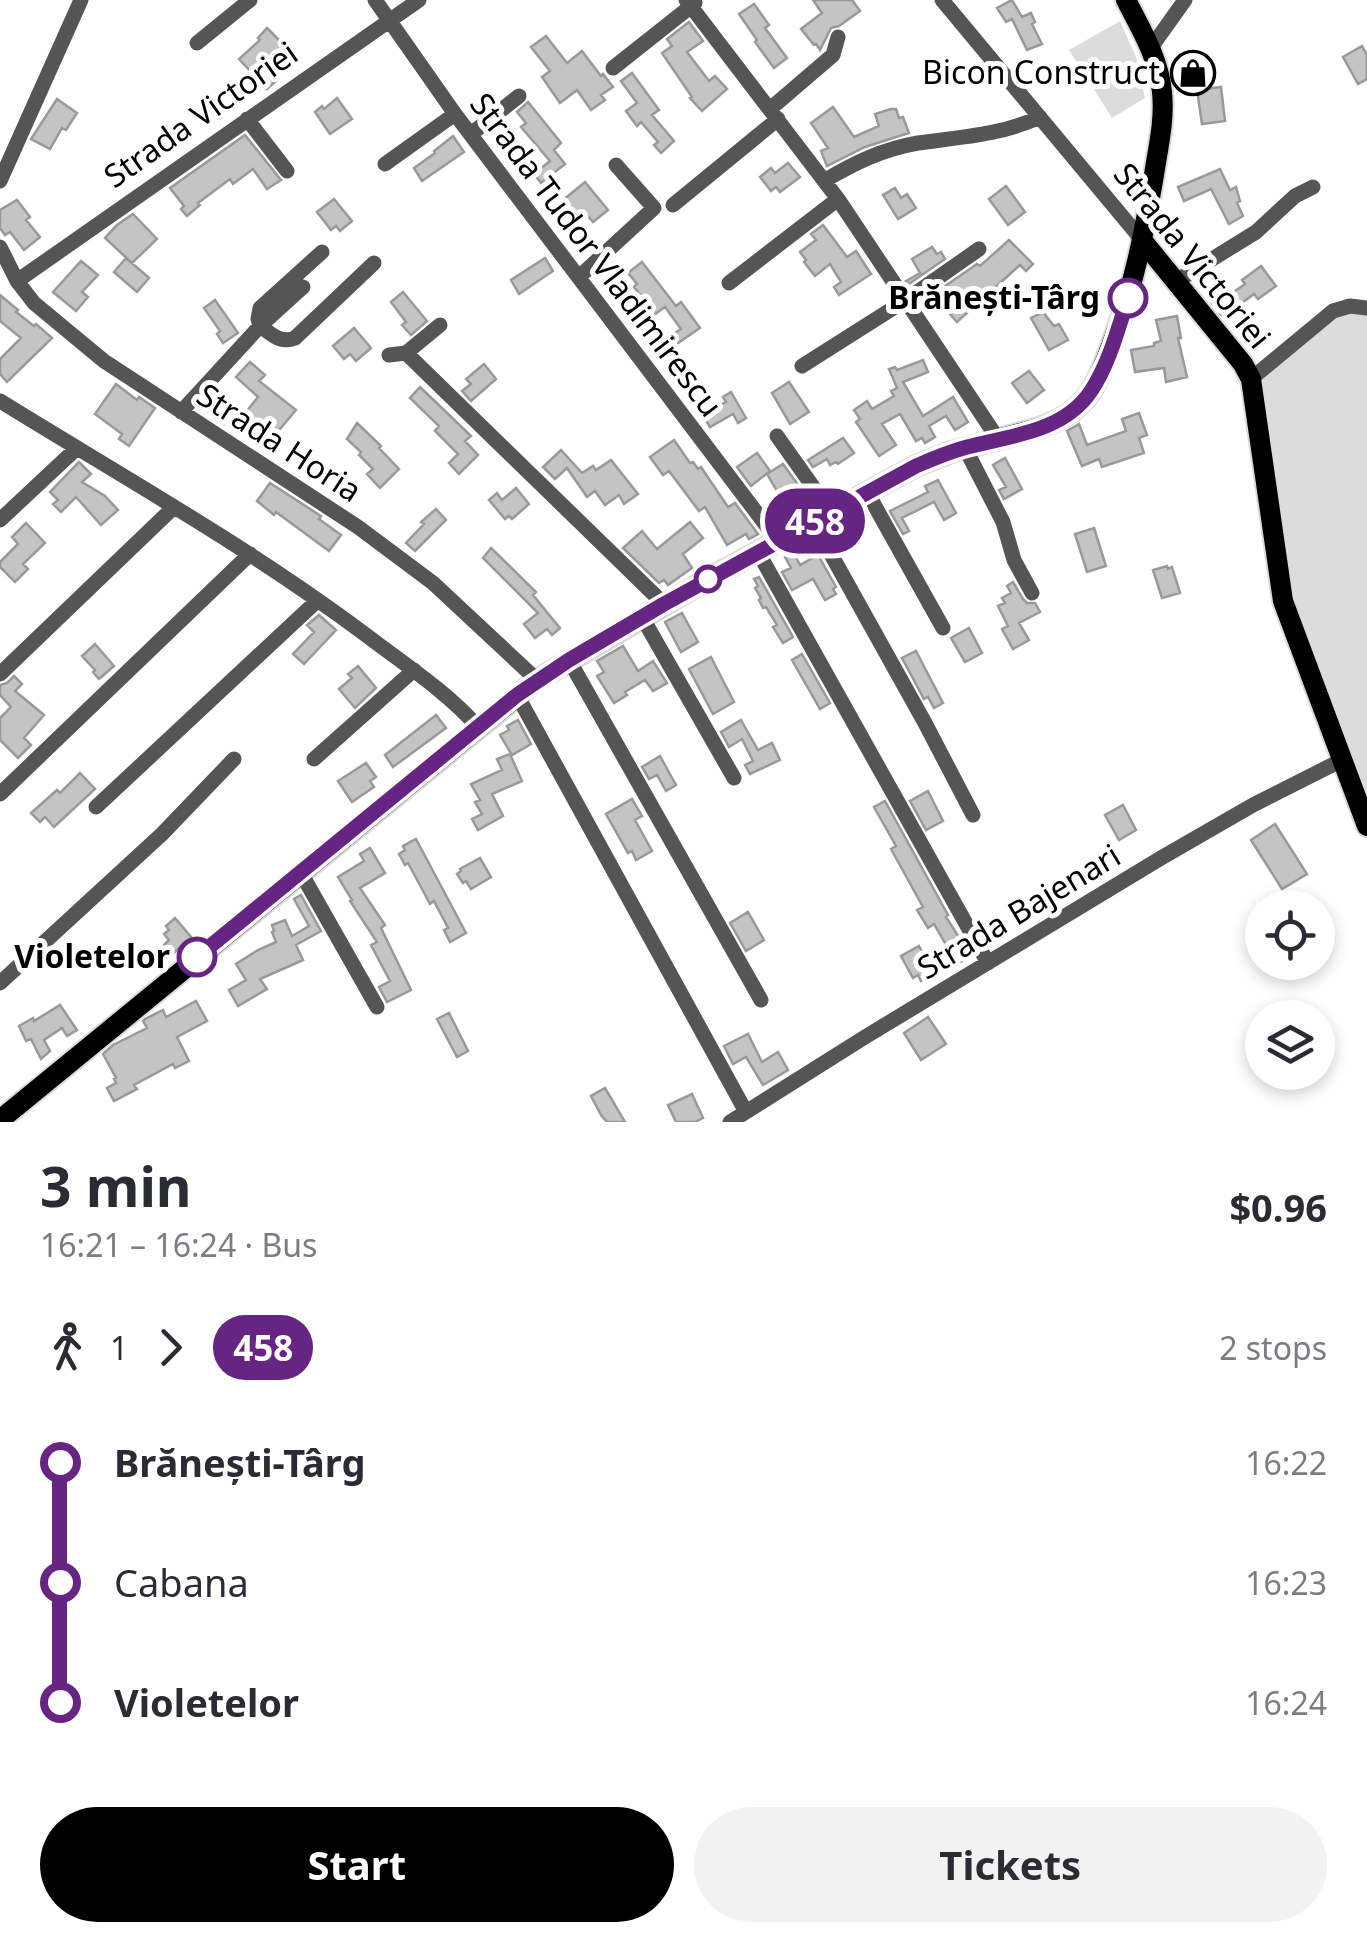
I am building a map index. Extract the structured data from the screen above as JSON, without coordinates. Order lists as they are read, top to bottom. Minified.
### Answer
{"streets":{"main road":["Strada Victoriei"],"street":["Strada Tudor Vladimirescu","Strada Horia","Strada Bajenari"]},"crossings":[["Strada Victoriei","Strada Tudor Vladimirescu"],["Strada Victoriei","Strada Horia"],["Strada Victoriei","Strada Bajenari"]],"places":{"shop":["Bicon Construct"],"other":["Brănești-Târg","Violetelor"]},"lines":["bus line 458"],"page":{"on_map":"458","heading":["3 min","16:21 – 16:24 · Bus","$0.96"],"legs":["1","458","2 stops"],"list":[{"name":"Brănești-Târg","value":"16:22"},{"name":"Cabana","value":"16:23"},{"name":"Violetelor","value":"16:24"}],"buttons":["Start","Tickets"]}}
